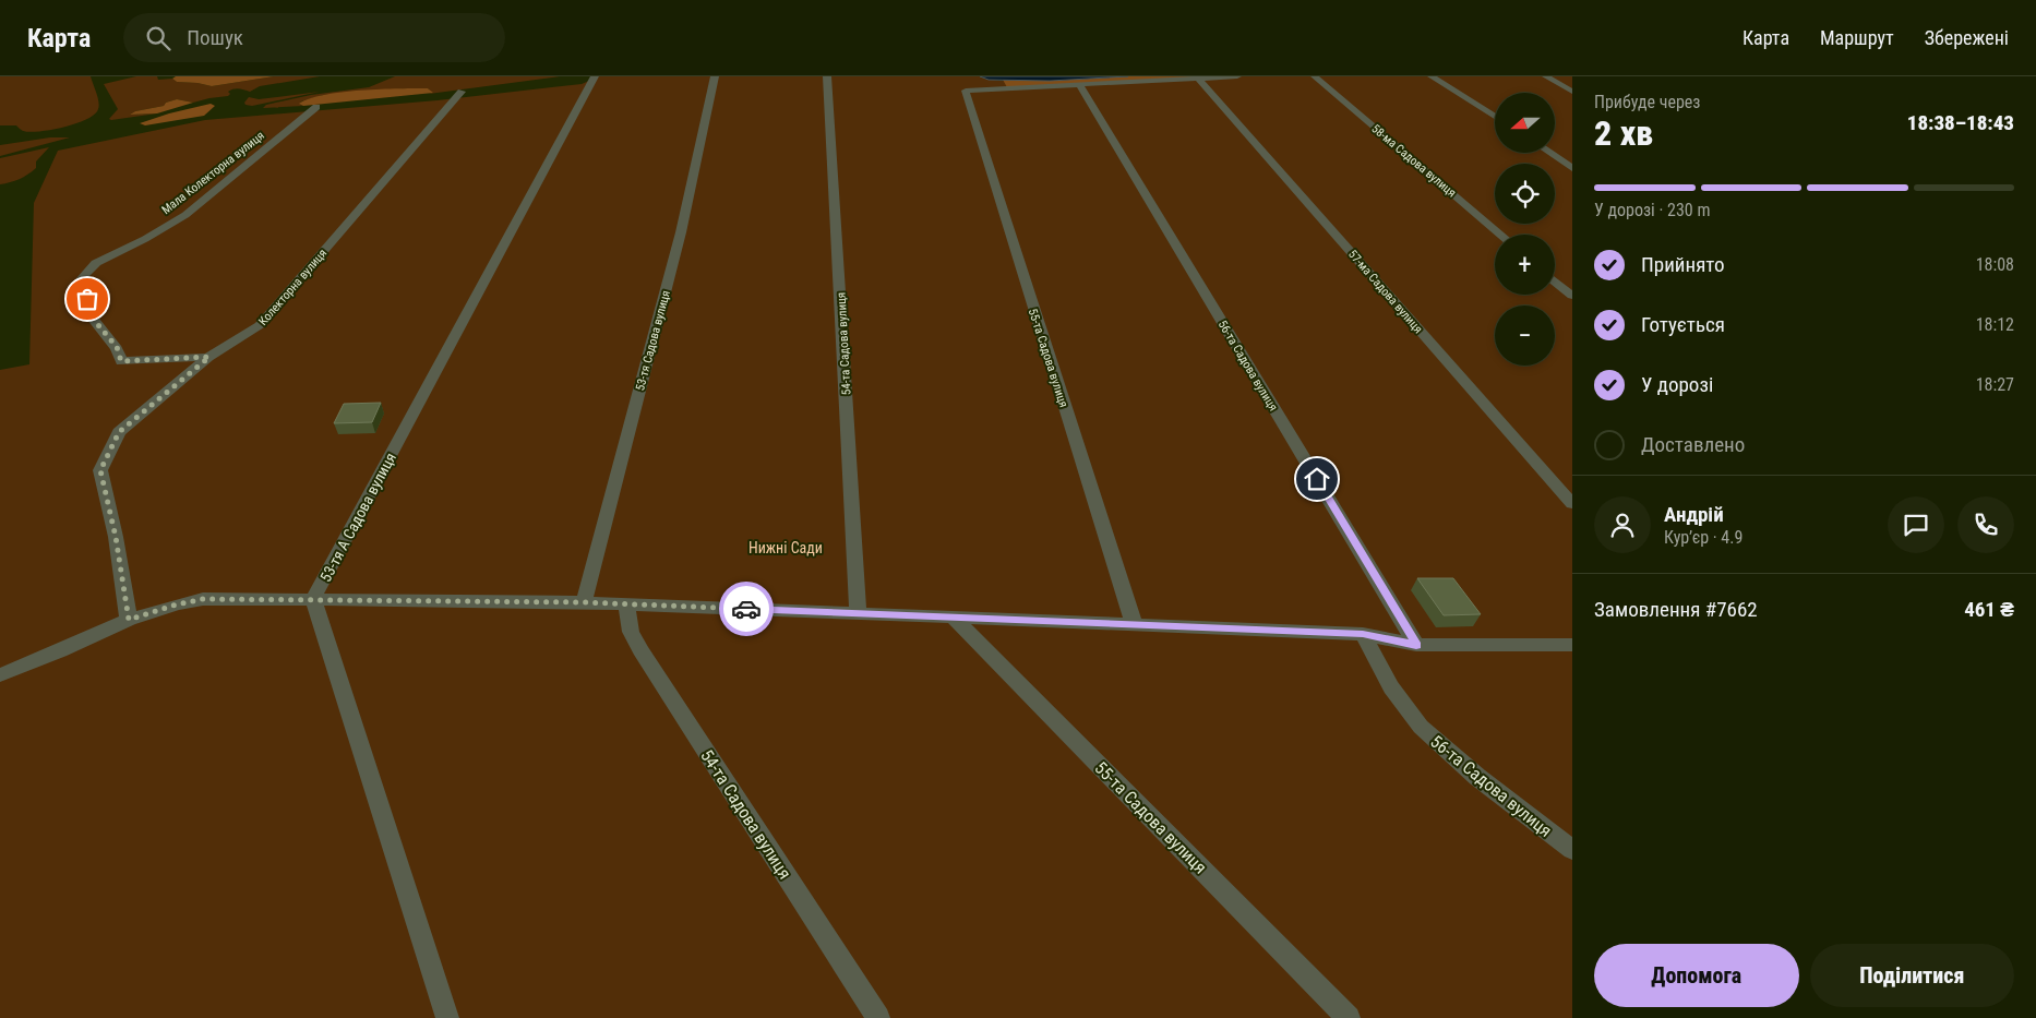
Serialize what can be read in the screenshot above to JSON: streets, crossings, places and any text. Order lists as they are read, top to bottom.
{
  "streets": {
    "street": [
      "58-ма Садова вулиця",
      "Мала Колекторна вулиця",
      "Колекторна вулиця",
      "57-ма Садова вулиця",
      "53-тя Садова вулиця",
      "54-та Садова вулиця",
      "55-та Садова вулиця",
      "56-та Садова вулиця",
      "53-тя А Садова вулиця"
    ]
  },
  "crossings": [
    ["Мала Колекторна вулиця", "Колекторна вулиця"],
    ["55-та Садова вулиця", "56-та Садова вулиця"]
  ],
  "parks": ["Нижні Сади"],
  "north": "left",
  "page": {
    "header": "Карта",
    "search": "Пошук",
    "nav": ["Карта", "Маршрут", "Збережені"],
    "heading": ["2 хв", "Прибуде через", "18:38–18:43"],
    "panel": [
      "Андрій",
      "Кур’єр · 4.9",
      "Замовлення #7662",
      "461 ₴"
    ],
    "map_buttons": ["+", "−"],
    "bar": "У дорозі · 230 m",
    "list": [
      ["Прийнято", "18:08"],
      ["Готується", "18:12"],
      ["У дорозі", "18:27"],
      "Доставлено"
    ],
    "buttons": ["Допомога", "Поділитися"]
  }
}
